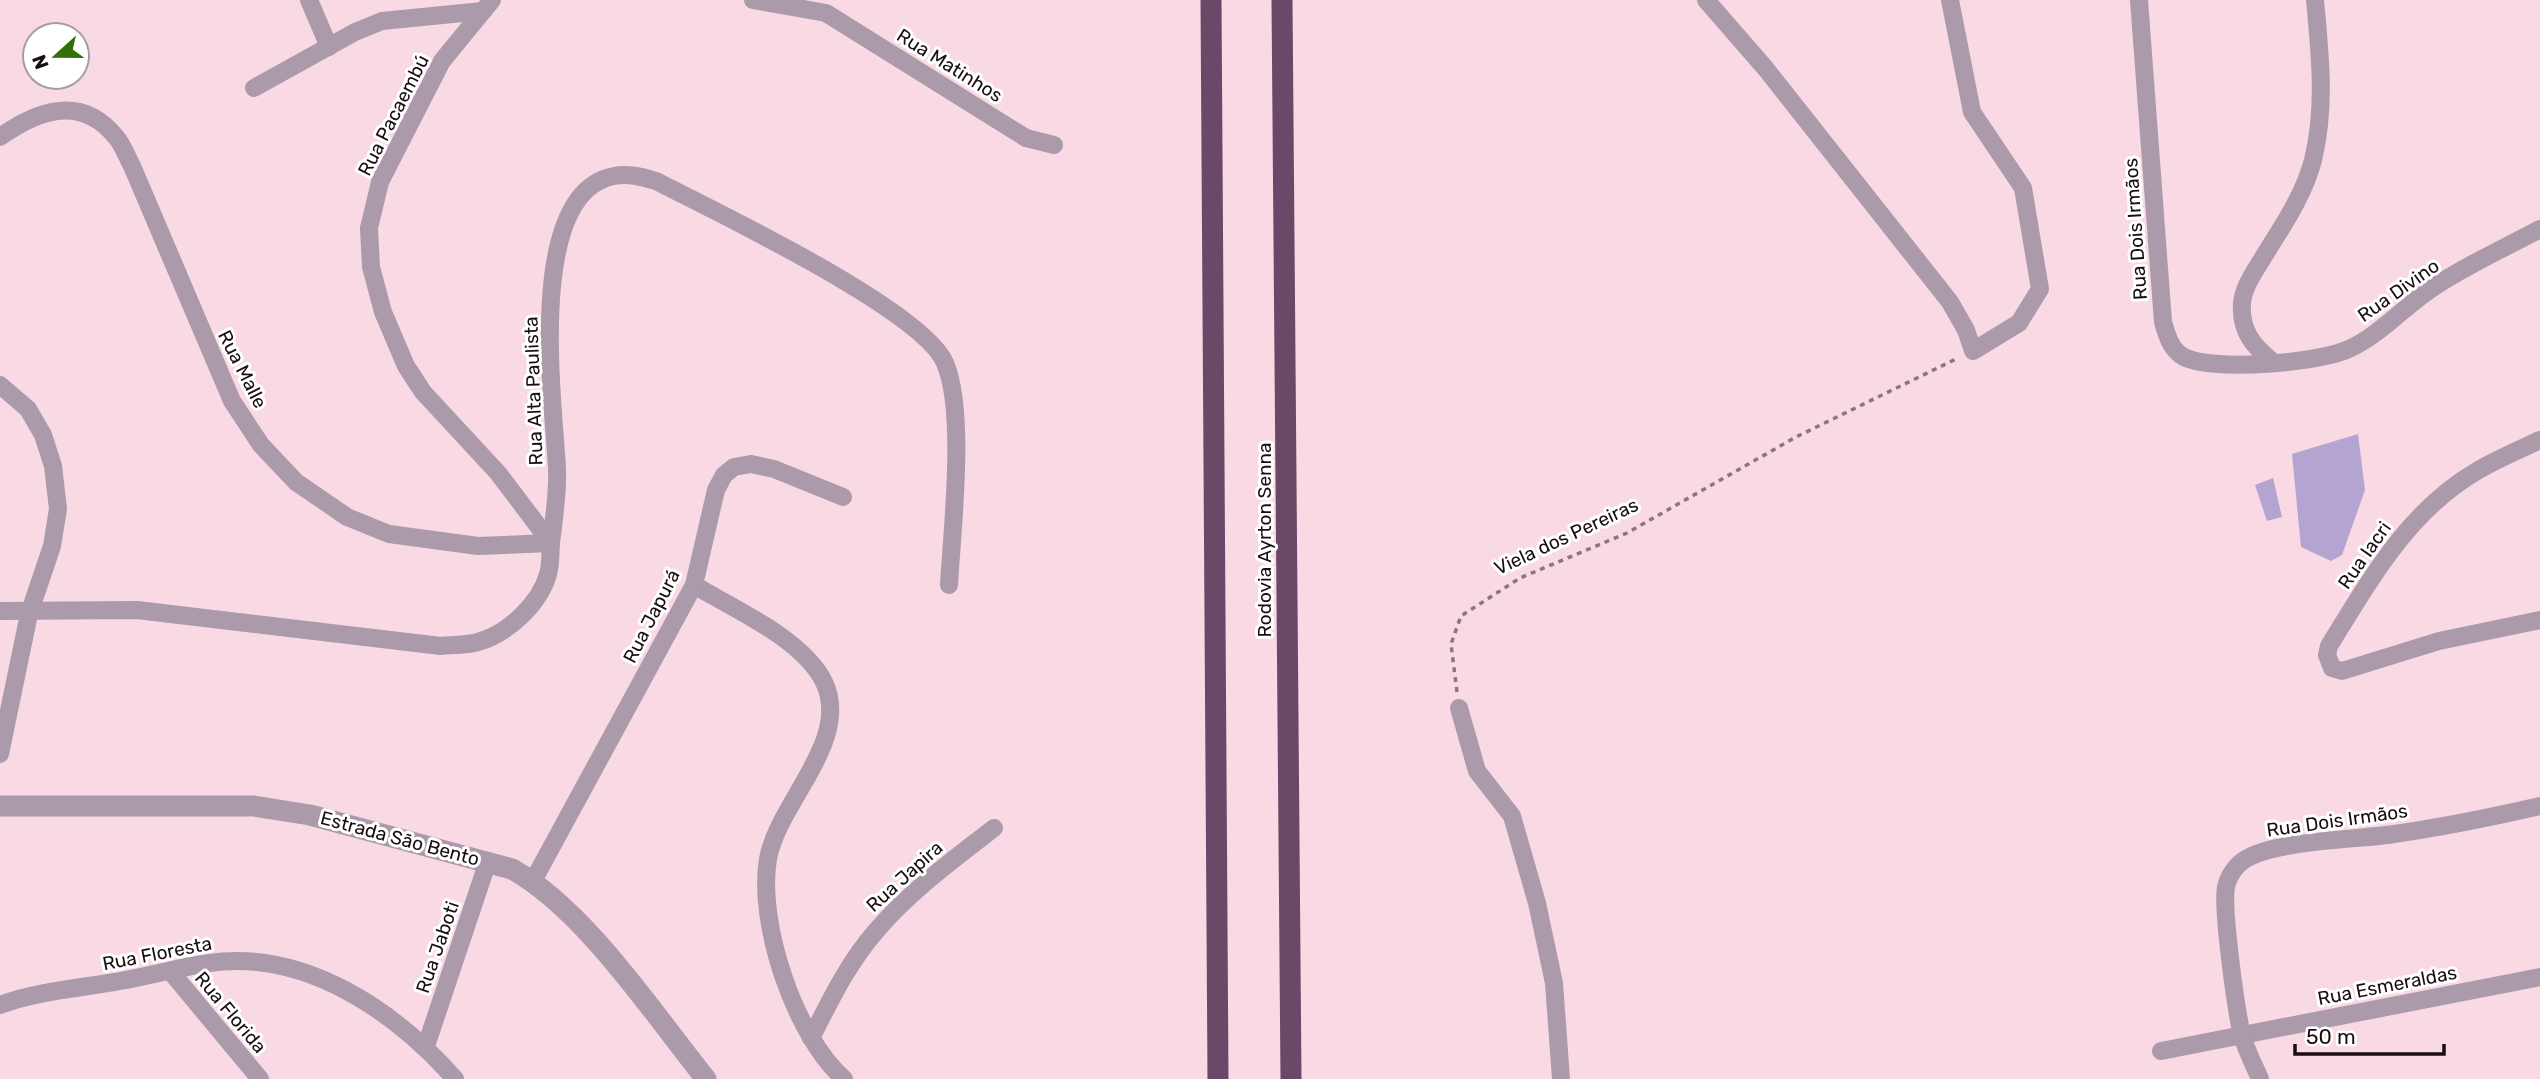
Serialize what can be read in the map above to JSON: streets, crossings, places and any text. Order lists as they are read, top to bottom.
{
  "streets": {
    "highway": ["Rodovia Ayrton Senna"],
    "street": [
      "Rua Matinhos",
      "Rua Pacaembú",
      "Rua Dois Irmãos",
      "Rua Divino",
      "Rua Malle",
      "Rua Alta Paulista",
      "Rua Iacri",
      "Rua Japurá",
      "Estrada São Bento",
      "Rua Japira",
      "Rua Jaboti",
      "Rua Floresta",
      "Rua Esmeraldas",
      "Rua Florida"
    ],
    "path": ["Viela dos Pereiras"]
  },
  "crossings": [
    ["Rua Pacaembú", "Rua Malle"],
    ["Rua Pacaembú", "Rua Alta Paulista"],
    ["Rua Dois Irmãos", "Rua Divino"],
    ["Rua Dois Irmãos", "Rua Esmeraldas"],
    ["Rua Malle", "Rua Alta Paulista"],
    ["Rua Japurá", "Estrada São Bento"],
    ["Estrada São Bento", "Rua Jaboti"],
    ["Rua Jaboti", "Rua Floresta"],
    ["Rua Floresta", "Rua Florida"]
  ],
  "scale_bar": "50 m",
  "north": "left"
}
